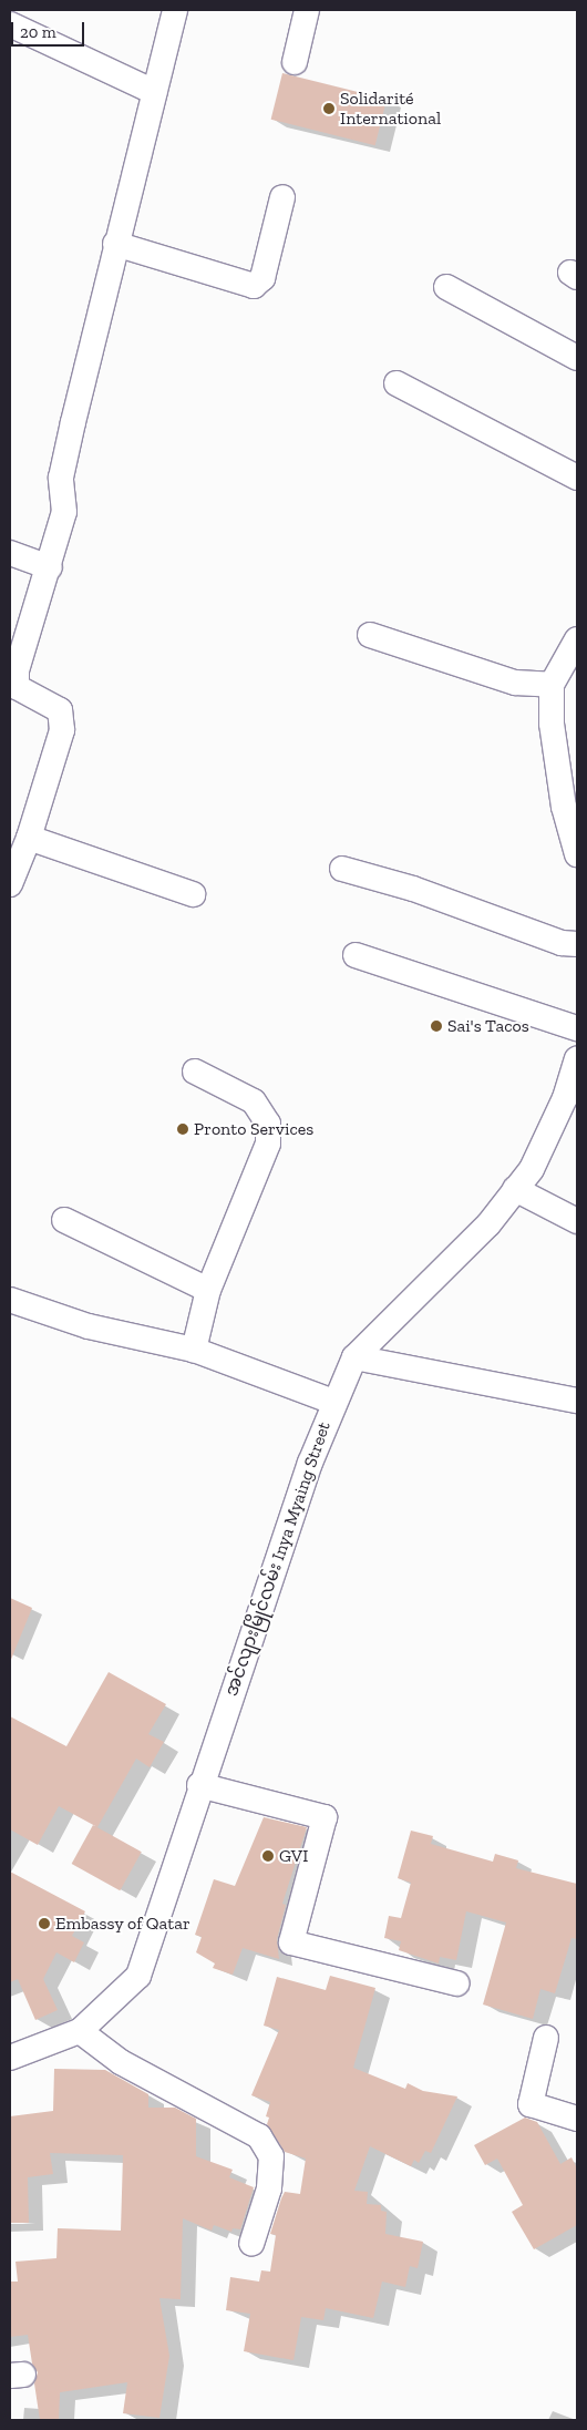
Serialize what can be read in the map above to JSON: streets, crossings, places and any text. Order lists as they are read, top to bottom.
{
  "streets": {
    "street": ["အင်လျားမြိုင်လမ်း Inya Myaing Street"]
  },
  "places": [
    "Solidarité International",
    "Sai's Tacos",
    "Pronto Services",
    "GVI",
    "Embassy of Qatar"
  ],
  "scale_bar": "20 m"
}
